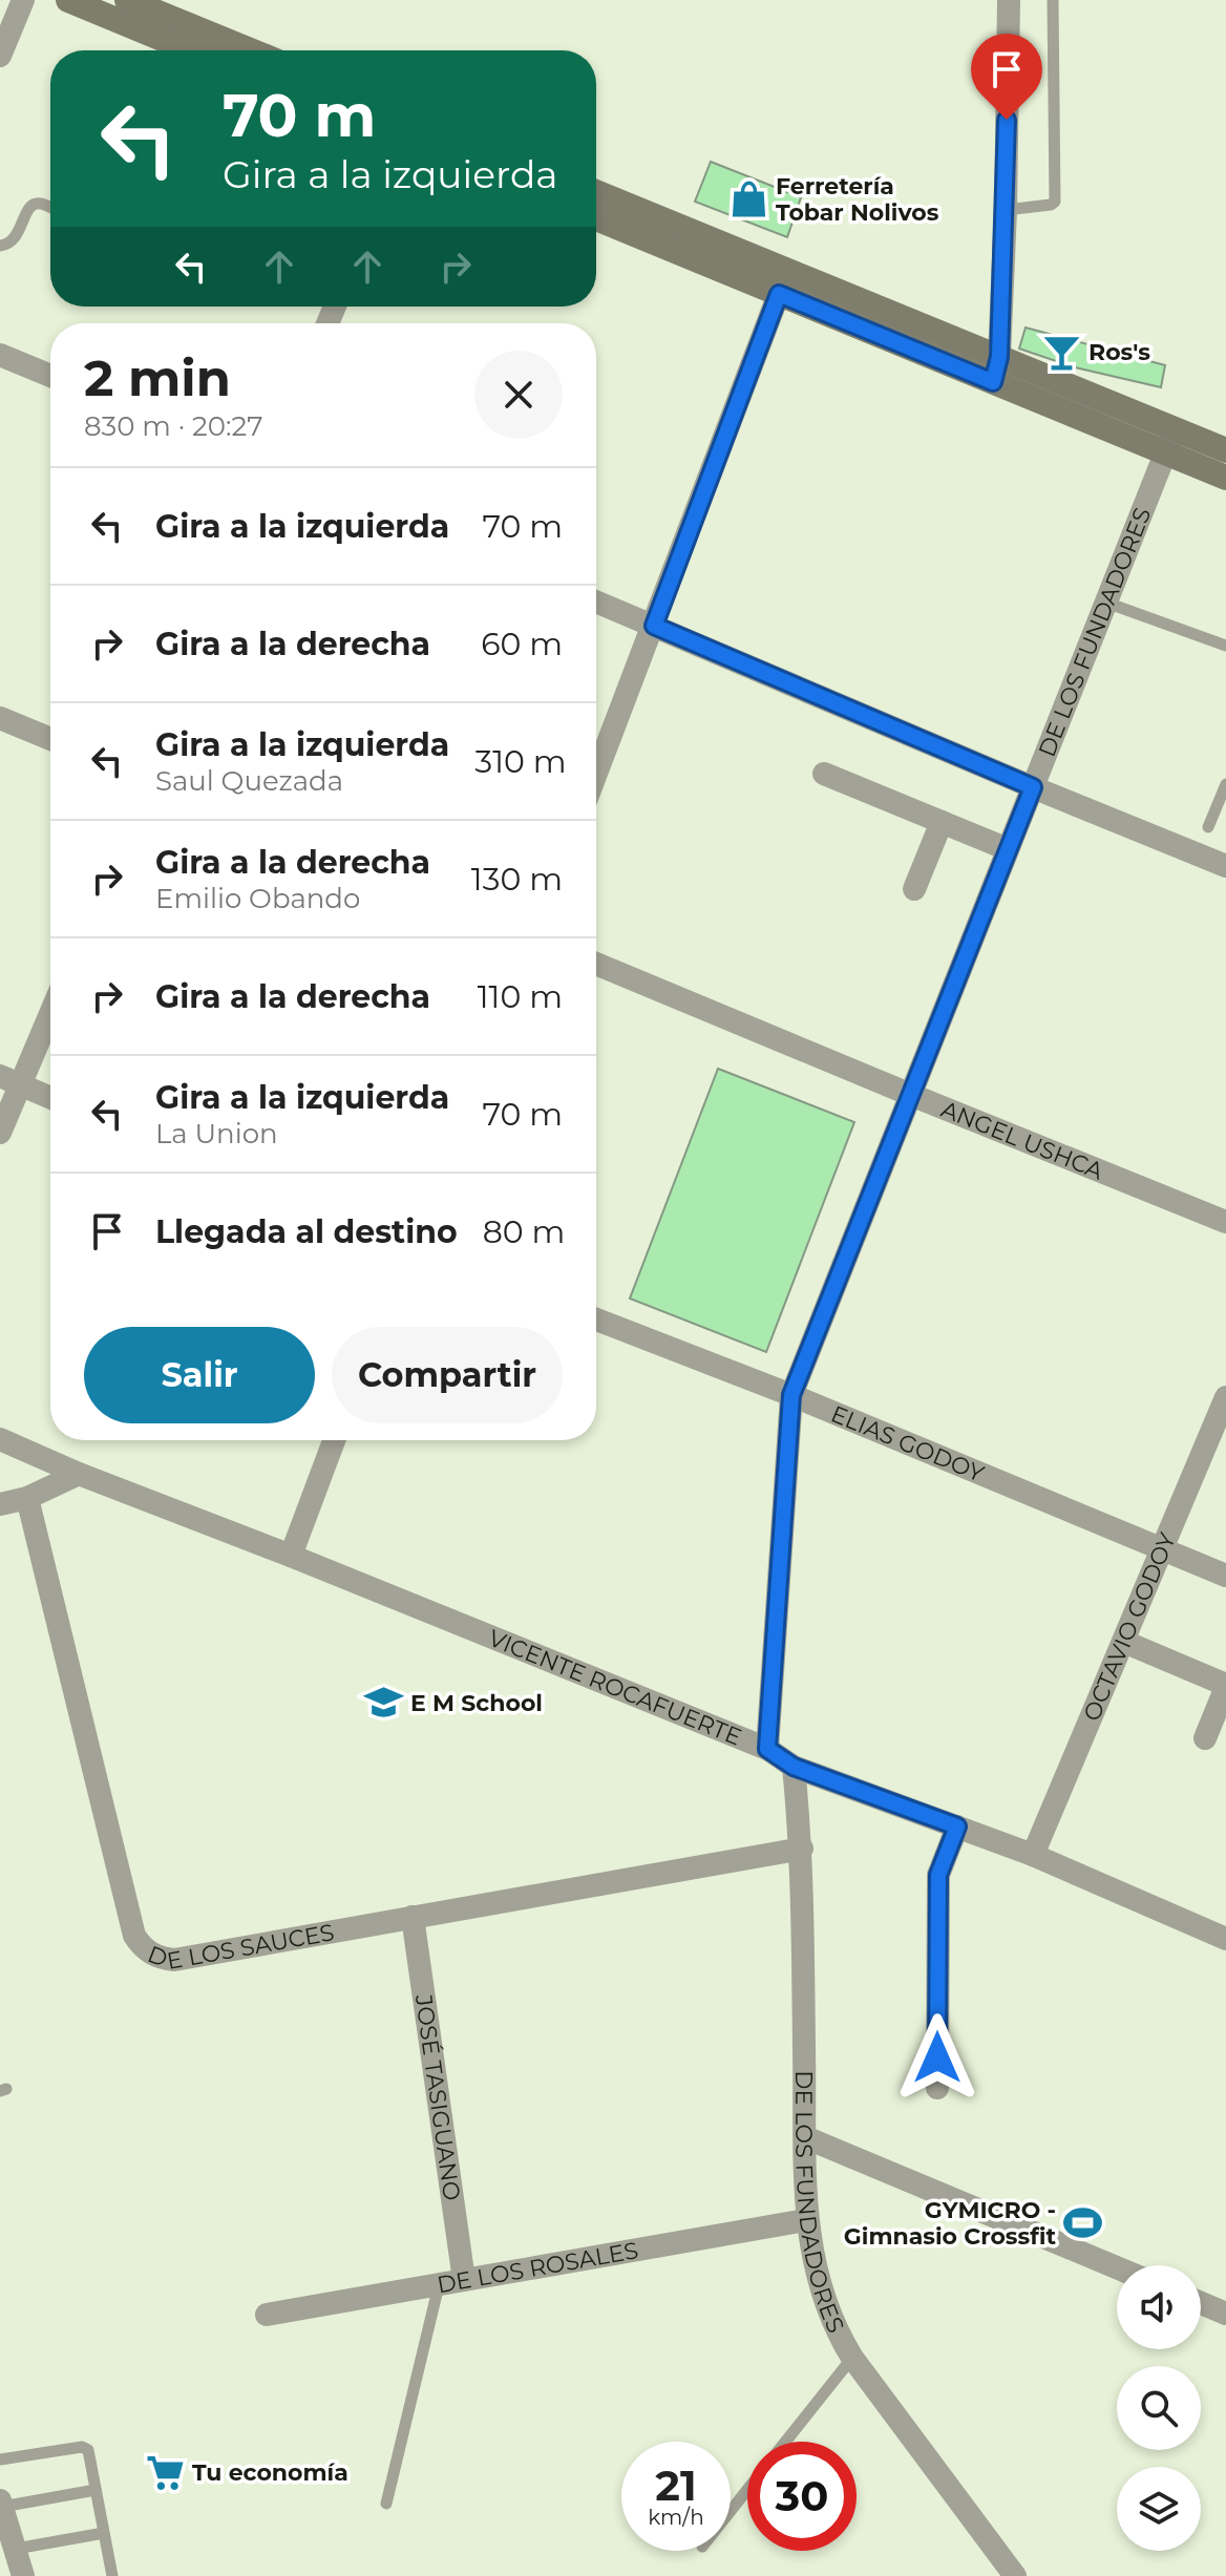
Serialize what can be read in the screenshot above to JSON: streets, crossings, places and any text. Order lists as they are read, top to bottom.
{
  "streets": {
    "street": [
      "DE LOS FUNDADORES",
      "ANGEL USHCA",
      "ELIAS GODOY",
      "OCTAVIO GODOY",
      "VICENTE ROCAFUERTE",
      "DE LOS SAUCES",
      "JOSÉ TASIGUANO",
      "DE LOS ROSALES"
    ]
  },
  "crossings": [
    ["DE LOS FUNDADORES", "ANGEL USHCA"],
    ["DE LOS FUNDADORES", "ELIAS GODOY"],
    ["DE LOS FUNDADORES", "VICENTE ROCAFUERTE"],
    ["DE LOS FUNDADORES", "DE LOS SAUCES"],
    ["DE LOS FUNDADORES", "DE LOS ROSALES"],
    ["ELIAS GODOY", "OCTAVIO GODOY"],
    ["OCTAVIO GODOY", "VICENTE ROCAFUERTE"],
    ["DE LOS SAUCES", "JOSÉ TASIGUANO"],
    ["JOSÉ TASIGUANO", "DE LOS ROSALES"]
  ],
  "places": {
    "shop": ["Ferretería Tobar Nolivos"],
    "bar": ["Ros's"],
    "school or university": ["E M School"],
    "sports": ["GYMICRO - Gimnasio Crossfit"],
    "supermarket": ["Tu economía"]
  },
  "page": {
    "turn": ["70 m", "Gira a la izquierda"],
    "heading": ["2 min", "830 m · 20:27"],
    "list": [
      {
        "name": "Gira a la izquierda",
        "value": "70 m"
      },
      {
        "name": "Gira a la derecha",
        "value": "60 m"
      },
      {
        "name": "Gira a la izquierda",
        "note": "Saul Quezada",
        "value": "310 m"
      },
      {
        "name": "Gira a la derecha",
        "note": "Emilio Obando",
        "value": "130 m"
      },
      {
        "name": "Gira a la derecha",
        "value": "110 m"
      },
      {
        "name": "Gira a la izquierda",
        "note": "La Union",
        "value": "70 m"
      },
      {
        "name": "Llegada al destino",
        "value": "80 m"
      }
    ],
    "buttons": ["Salir", "Compartir"],
    "speed": "21 km/h",
    "limit": "30"
  }
}
